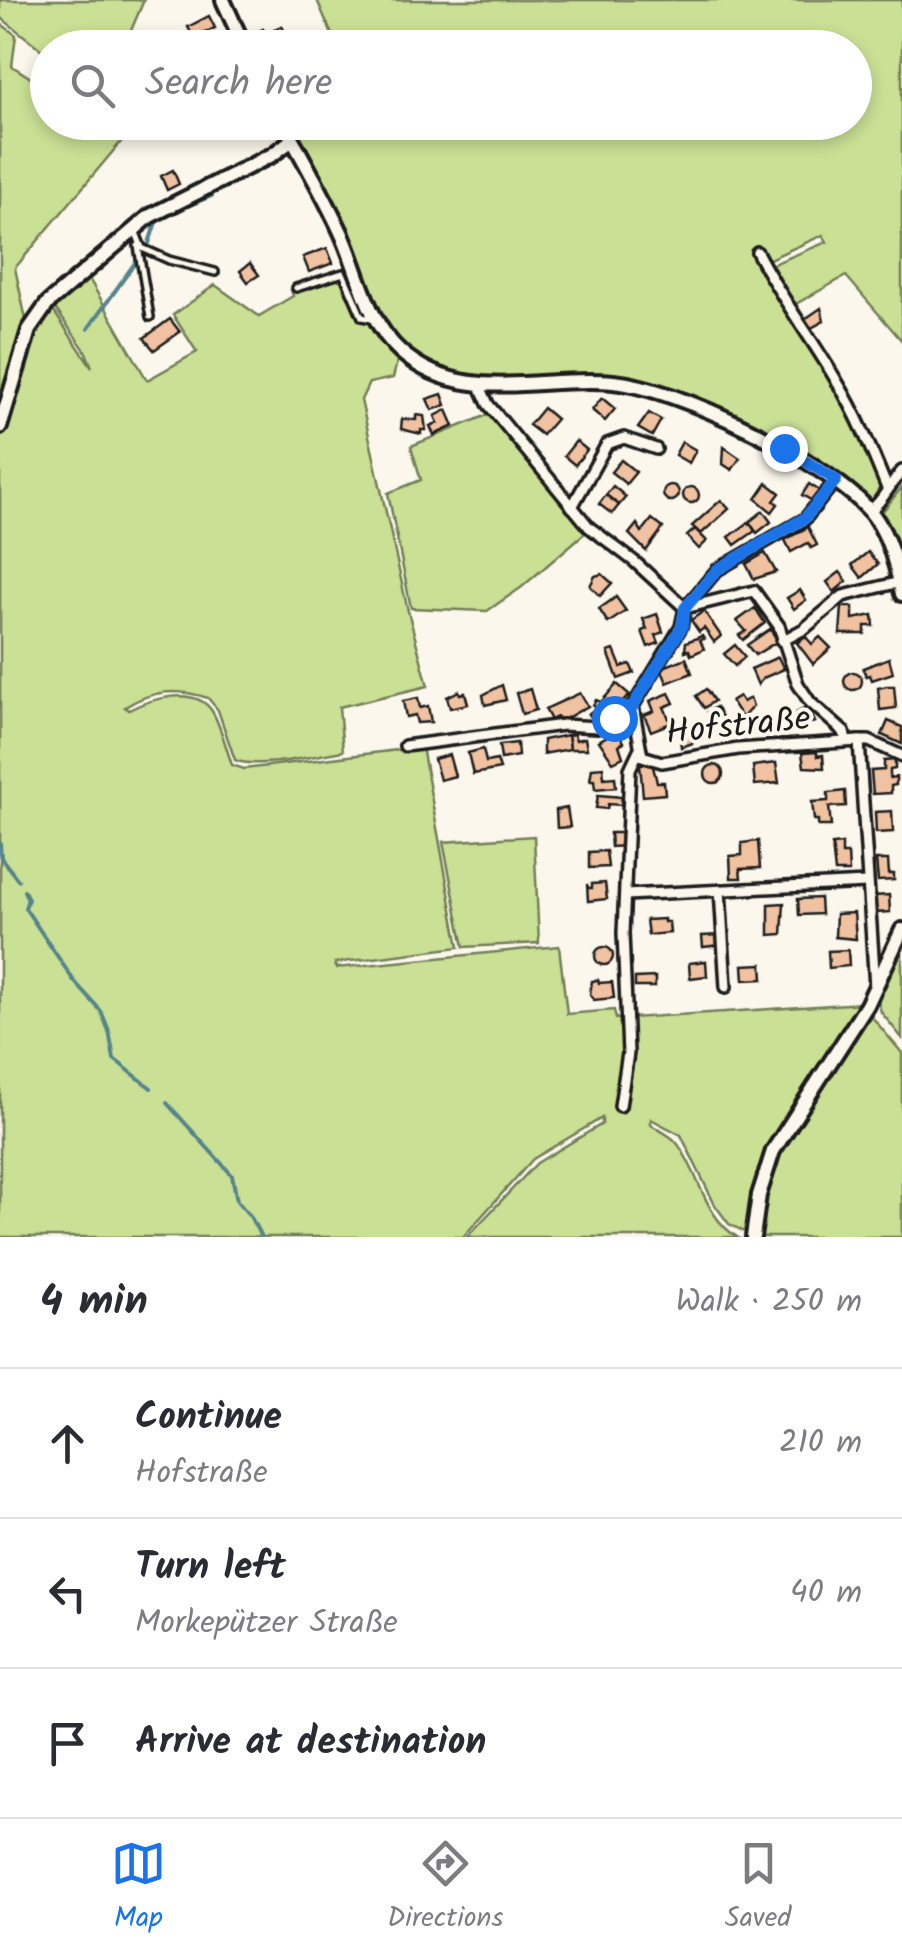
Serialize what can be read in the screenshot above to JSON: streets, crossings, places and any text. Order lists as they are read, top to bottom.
{
  "streets": {
    "street": ["Hofstraße"]
  },
  "page": {
    "search": "Search here",
    "heading": ["4 min", "Walk · 250 m"],
    "list": [
      ["Continue", "Hofstraße", "210 m"],
      ["Turn left", "Morkepützer Straße", "40 m"],
      "Arrive at destination"
    ],
    "nav": ["Map", "Directions", "Saved"]
  }
}
